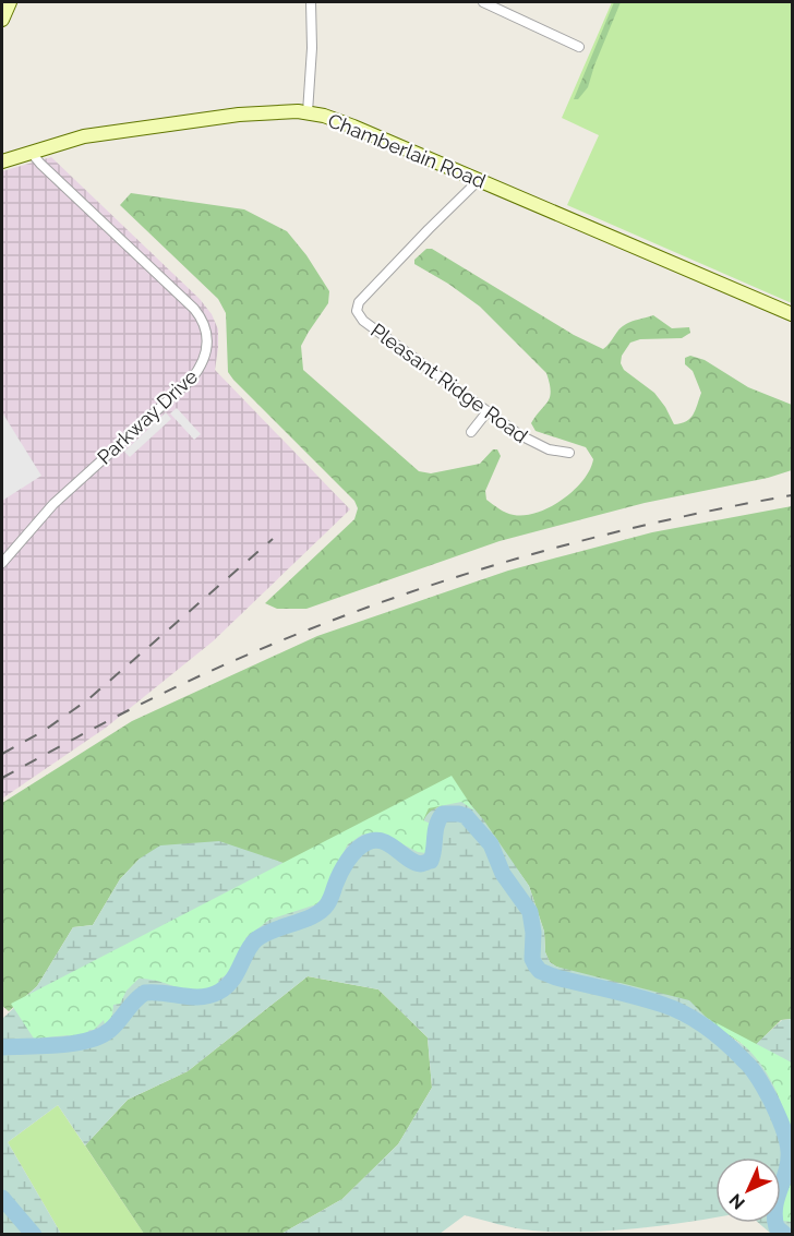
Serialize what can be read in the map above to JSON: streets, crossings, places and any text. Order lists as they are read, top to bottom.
{
  "streets": {
    "street": ["Chamberlain Road", "Pleasant Ridge Road", "Parkway Drive"]
  },
  "crossings": [
    ["Chamberlain Road", "Pleasant Ridge Road"],
    ["Chamberlain Road", "Parkway Drive"]
  ],
  "north": "bottom left"
}
